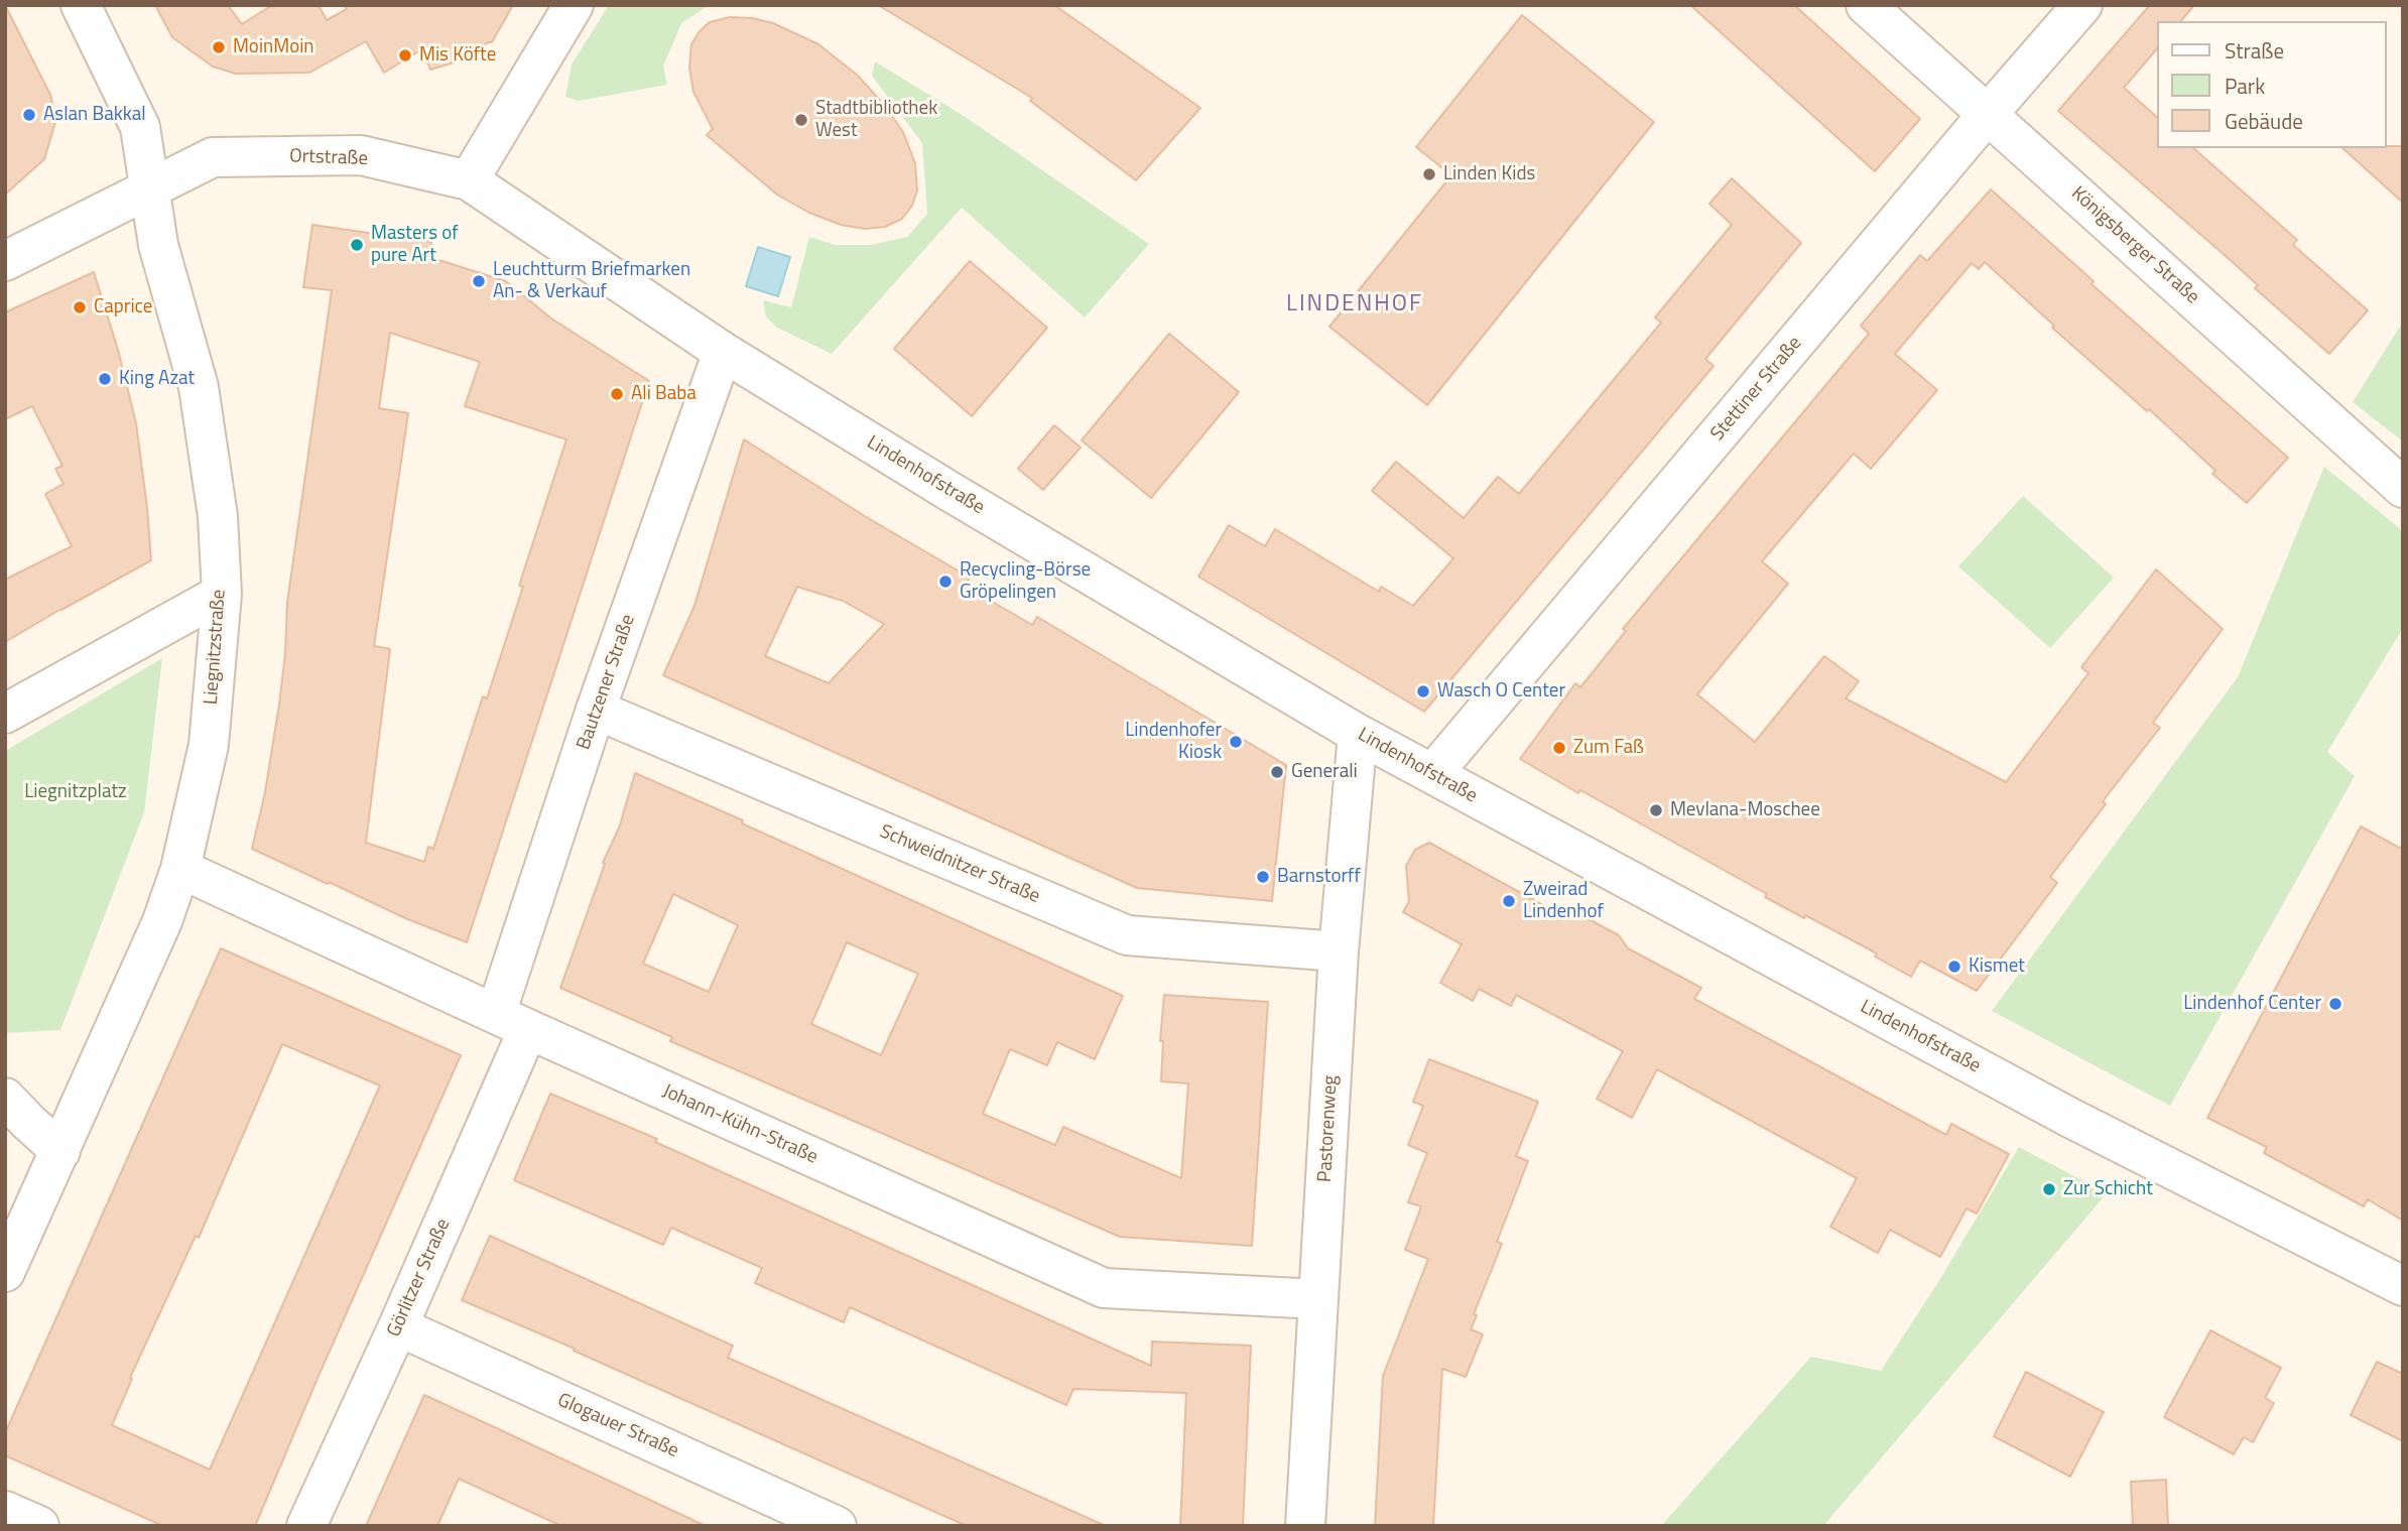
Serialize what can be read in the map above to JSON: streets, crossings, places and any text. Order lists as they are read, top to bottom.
{
  "streets": {
    "street": [
      "Ortstraße",
      "Königsberger Straße",
      "Stettiner Straße",
      "Lindenhofstraße",
      "Liegnitzstraße",
      "Bautzener Straße",
      "Schweidnitzer Straße",
      "Johann-Kühn-Straße",
      "Pastorenweg",
      "Görlitzer Straße",
      "Glogauer Straße"
    ]
  },
  "crossings": [
    ["Ortstraße", "Lindenhofstraße"],
    ["Ortstraße", "Liegnitzstraße"],
    ["Königsberger Straße", "Stettiner Straße"],
    ["Stettiner Straße", "Lindenhofstraße"],
    ["Lindenhofstraße", "Bautzener Straße"],
    ["Lindenhofstraße", "Pastorenweg"],
    ["Liegnitzstraße", "Johann-Kühn-Straße"],
    ["Bautzener Straße", "Schweidnitzer Straße"],
    ["Bautzener Straße", "Johann-Kühn-Straße"],
    ["Bautzener Straße", "Görlitzer Straße"],
    ["Schweidnitzer Straße", "Pastorenweg"],
    ["Johann-Kühn-Straße", "Pastorenweg"],
    ["Johann-Kühn-Straße", "Görlitzer Straße"],
    ["Görlitzer Straße", "Glogauer Straße"]
  ],
  "districts": ["LINDENHOF"],
  "parks": ["Liegnitzplatz"],
  "places": [
    "MoinMoin",
    "Mis Köfte",
    "Aslan Bakkal",
    "Stadtbibliothek West",
    "Linden Kids",
    "Masters of pure Art",
    "Leuchtturm Briefmarken An- & Verkauf",
    "Caprice",
    "King Azat",
    "Ali Baba",
    "Recycling-Börse Gröpelingen",
    "Wasch O Center",
    "Lindenhofer Kiosk",
    "Zum Faß",
    "Generali",
    "Mevlana-Moschee",
    "Barnstorff",
    "Zweirad Lindenhof",
    "Kismet",
    "Lindenhof Center",
    "Zur Schicht"
  ],
  "legend": ["Straße", "Park", "Gebäude"]
}
